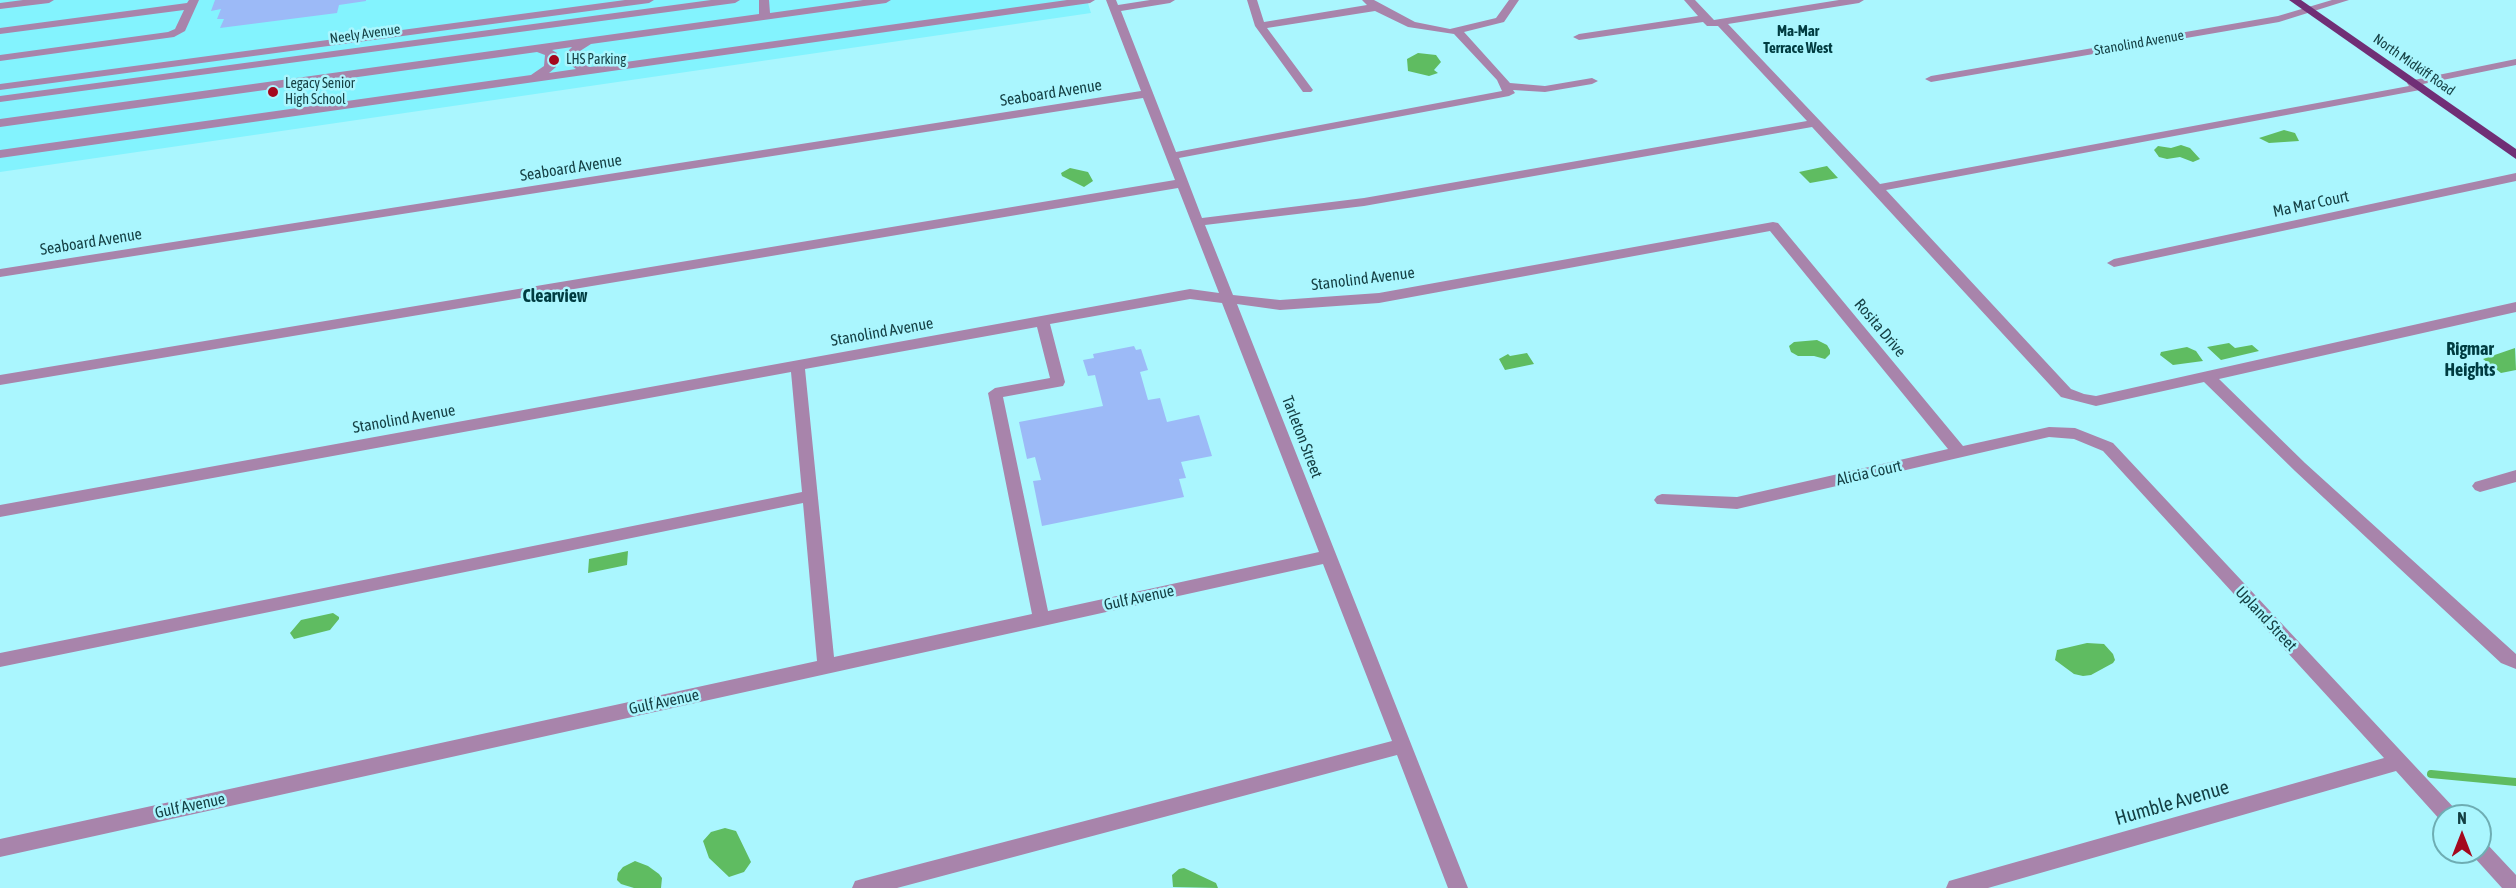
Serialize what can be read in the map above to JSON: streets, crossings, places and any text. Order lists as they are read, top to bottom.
{
  "streets": {
    "main road": ["North Midkiff Road"],
    "street": [
      "Neely Avenue",
      "Stanolind Avenue",
      "Seaboard Avenue",
      "Ma Mar Court",
      "Rosita Drive",
      "Tarleton Street",
      "Alicia Court",
      "Gulf Avenue",
      "Upland Street",
      "Humble Avenue"
    ]
  },
  "crossings": [
    ["Stanolind Avenue", "North Midkiff Road"],
    ["Stanolind Avenue", "Rosita Drive"],
    ["Stanolind Avenue", "Tarleton Street"],
    ["Seaboard Avenue", "Tarleton Street"],
    ["Rosita Drive", "Alicia Court"],
    ["Tarleton Street", "Gulf Avenue"],
    ["Alicia Court", "Upland Street"],
    ["Upland Street", "Humble Avenue"]
  ],
  "districts": ["Ma-Mar Terrace West", "Clearview", "Rigmar Heights"],
  "places": ["LHS Parking", "Legacy Senior High School"],
  "north": "top"
}
